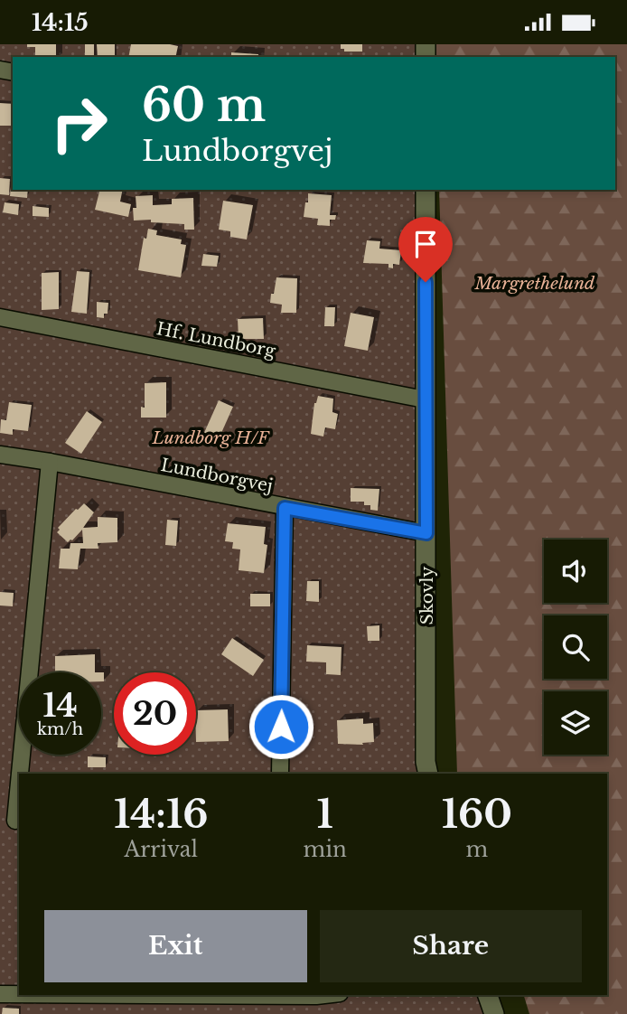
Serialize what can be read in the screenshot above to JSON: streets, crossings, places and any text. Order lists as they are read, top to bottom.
{
  "streets": {
    "street": ["Skovly"],
    "lane": ["Hf. Lundborg", "Lundborgvej"]
  },
  "crossings": [
    ["Hf. Lundborg", "Skovly"],
    ["Lundborgvej", "Skovly"]
  ],
  "parks": ["Margrethelund", "Lundborg H/F"],
  "page": {
    "status": "14:15",
    "turn": ["60 m", "Lundborgvej"],
    "speed": "14 km/h",
    "limit": "20",
    "eta": [
      "14:16",
      "Arrival",
      "1",
      "min",
      "160",
      "m"
    ],
    "buttons": ["Exit", "Share"]
  }
}
